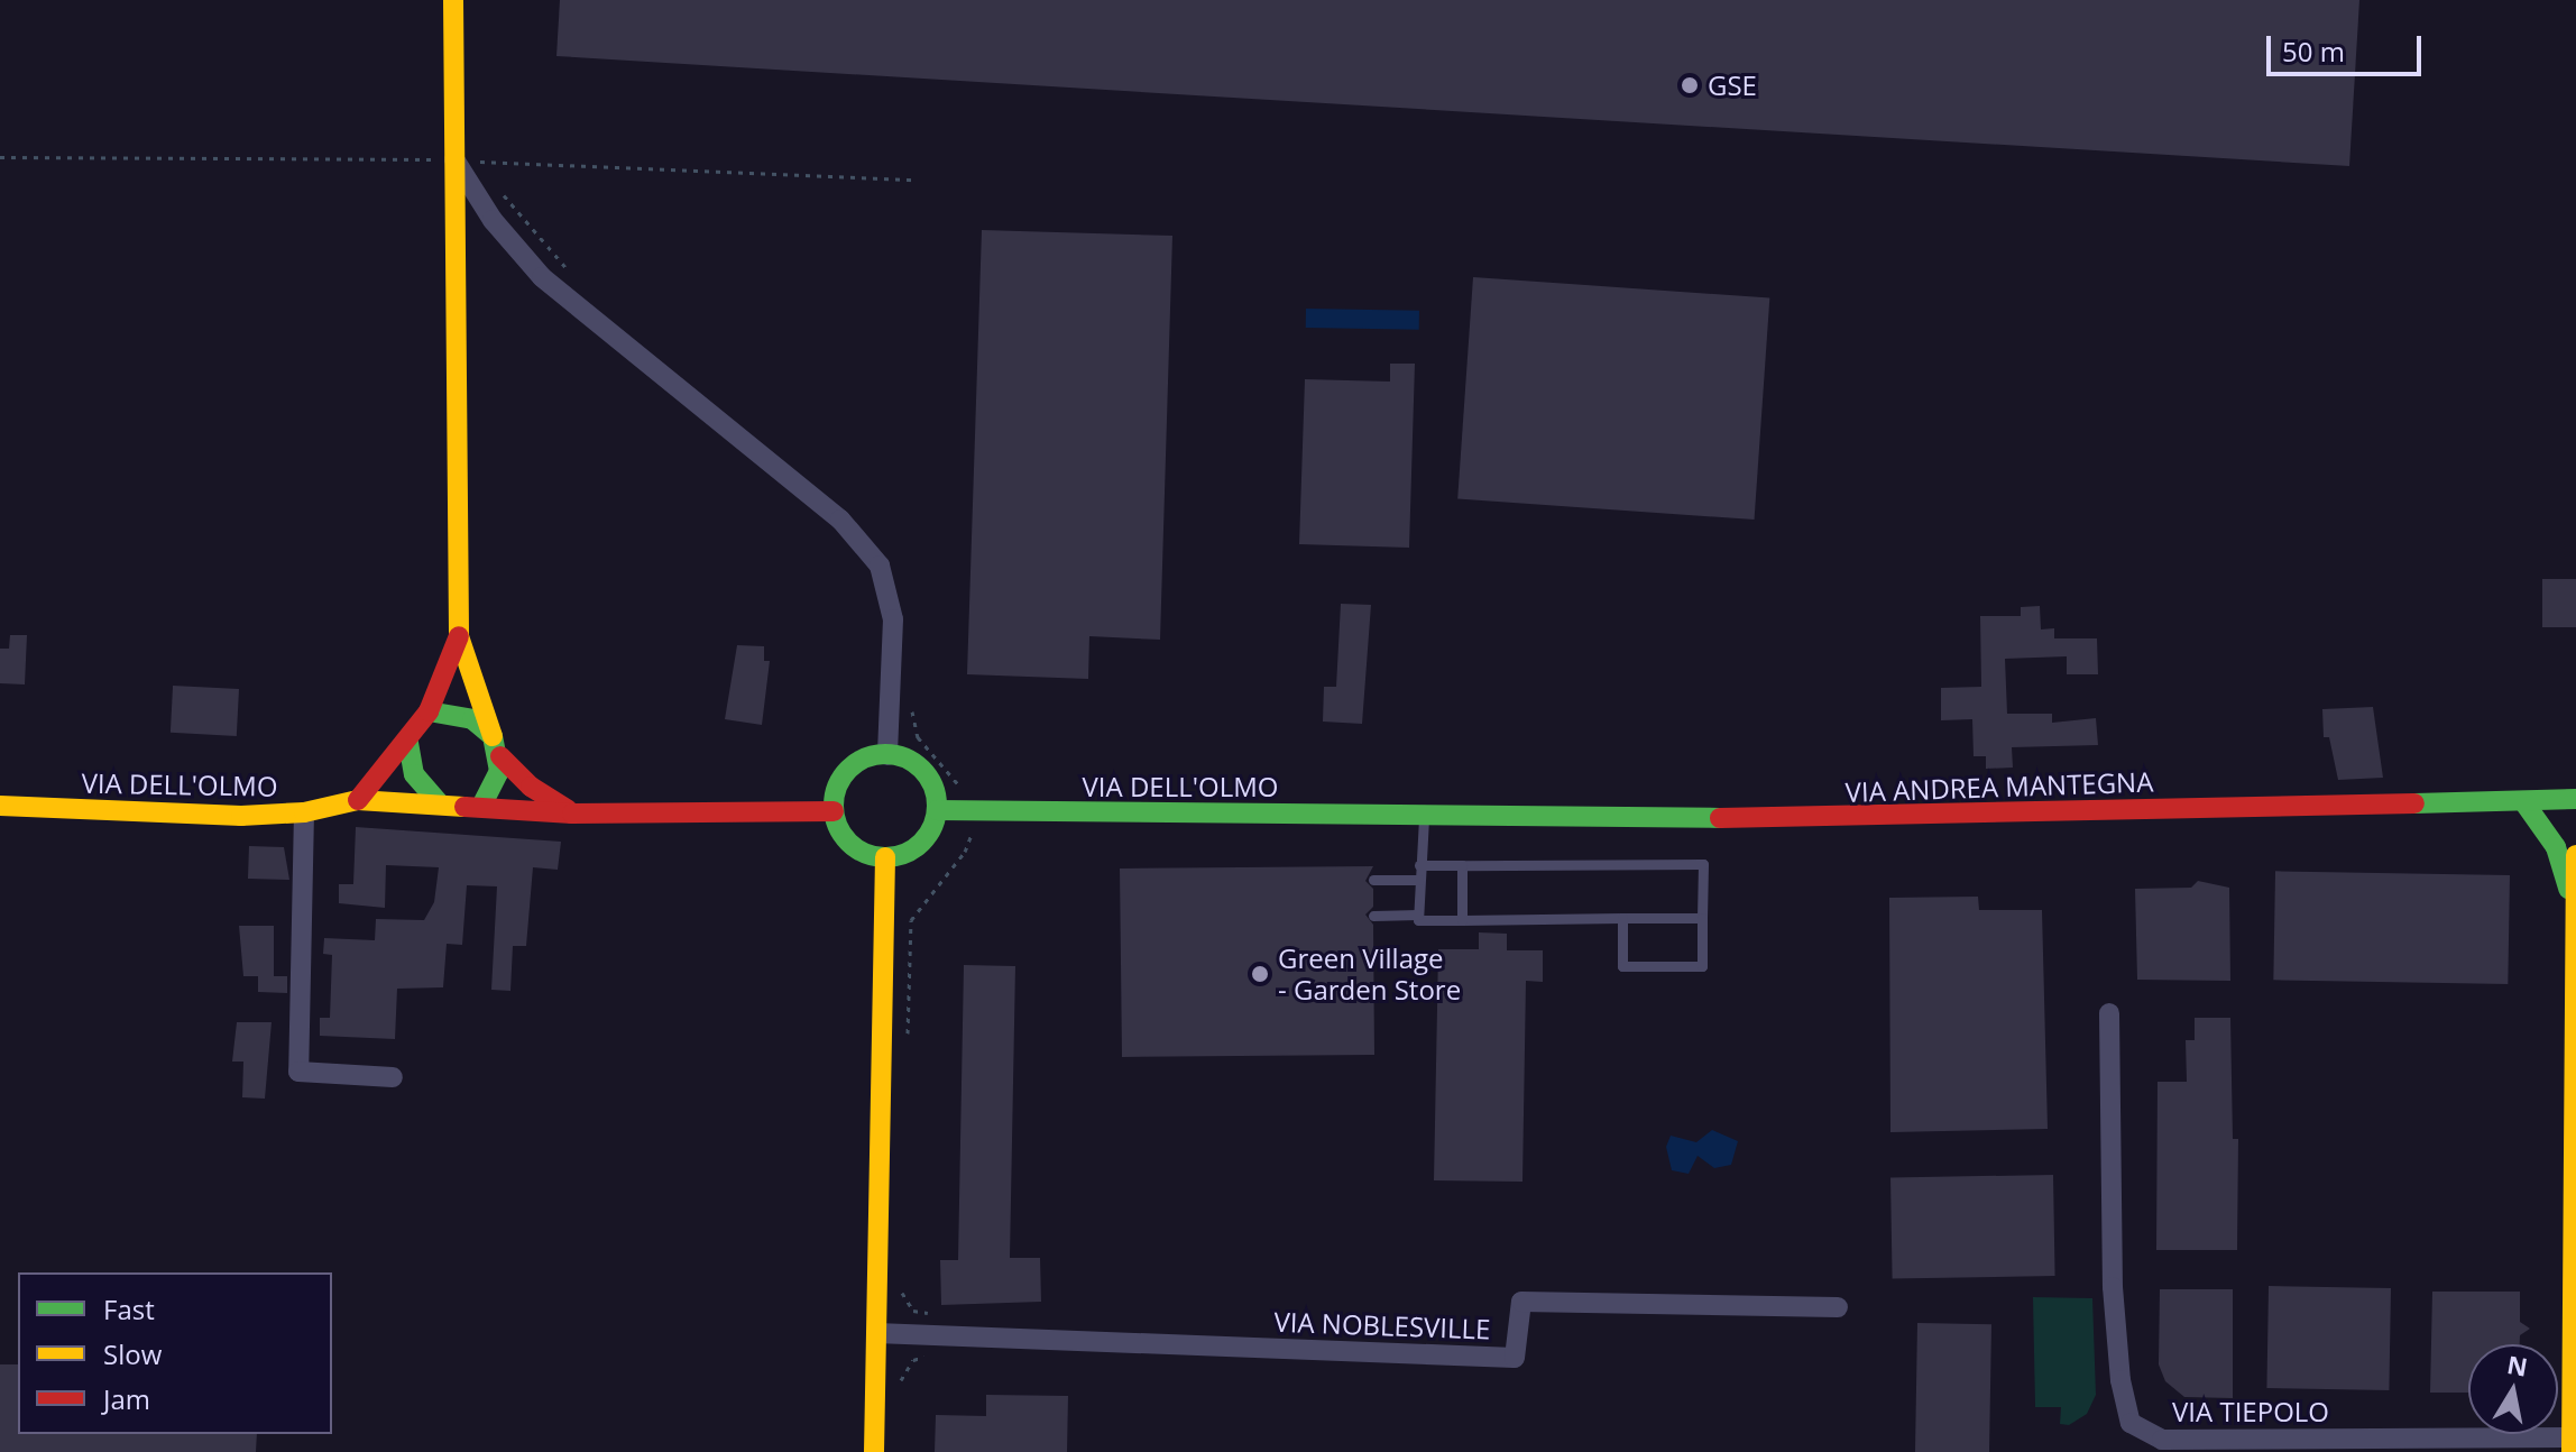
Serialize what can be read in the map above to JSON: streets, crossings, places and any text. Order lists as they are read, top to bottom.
{
  "streets": {
    "main road": ["VIA DELL'OLMO", "VIA ANDREA MANTEGNA", "VIA TIEPOLO"],
    "street": ["VIA NOBLESVILLE"]
  },
  "crossings": [
    ["VIA DELL'OLMO", "VIA ANDREA MANTEGNA"],
    ["VIA ANDREA MANTEGNA", "VIA TIEPOLO"]
  ],
  "places": ["GSE", "Green Village - Garden Store"],
  "legend": ["Fast", "Slow", "Jam"],
  "scale_bar": "50 m",
  "north": "top"
}
